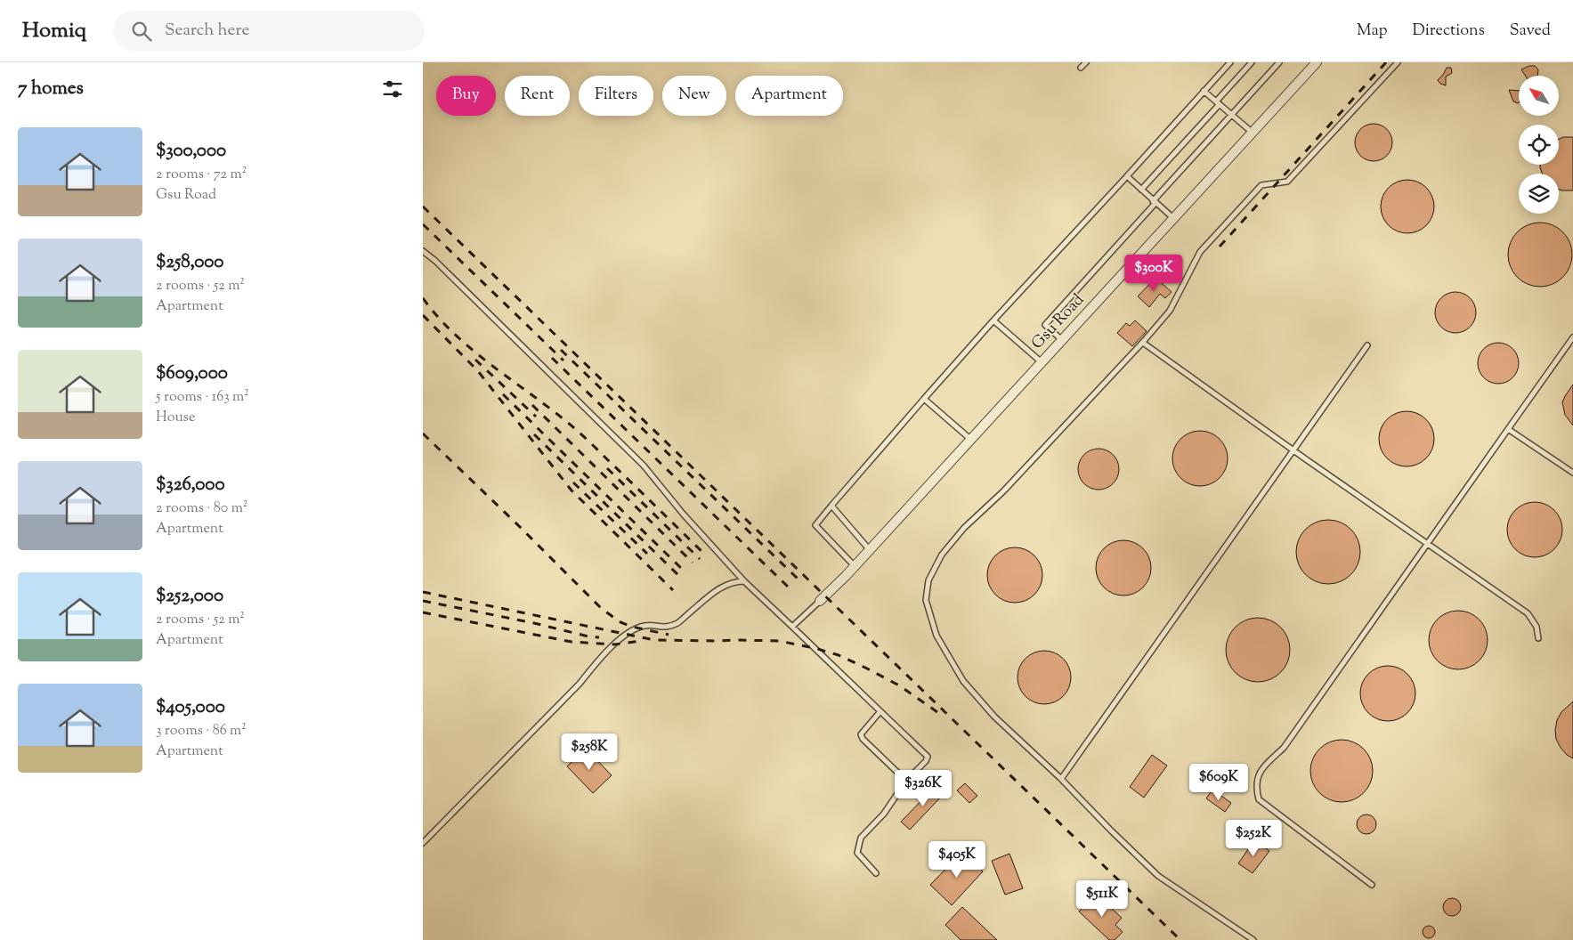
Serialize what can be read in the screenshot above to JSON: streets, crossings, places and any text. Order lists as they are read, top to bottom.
{
  "streets": {
    "street": ["Gsu Road"]
  },
  "north": "top left",
  "page": {
    "header": "Homiq",
    "search": "Search here",
    "nav": ["Map", "Directions", "Saved"],
    "heading": "7 homes",
    "chip": [
      "Buy",
      "Rent",
      "Filters",
      "New",
      "Apartment"
    ],
    "list": [
      {
        "name": "$300,000",
        "note": "2 rooms · 72 m² · Gsu Road"
      },
      {
        "name": "$258,000",
        "note": "2 rooms · 52 m² · Apartment"
      },
      {
        "name": "$609,000",
        "note": "5 rooms · 163 m² · House"
      },
      {
        "name": "$326,000",
        "note": "2 rooms · 80 m² · Apartment"
      },
      {
        "name": "$252,000",
        "note": "2 rooms · 52 m² · Apartment"
      },
      {
        "name": "$405,000",
        "note": "3 rooms · 86 m² · Apartment"
      }
    ],
    "price": [
      "$300K",
      "$258K",
      "$609K",
      "$326K",
      "$252K",
      "$405K",
      "$511K"
    ]
  }
}
